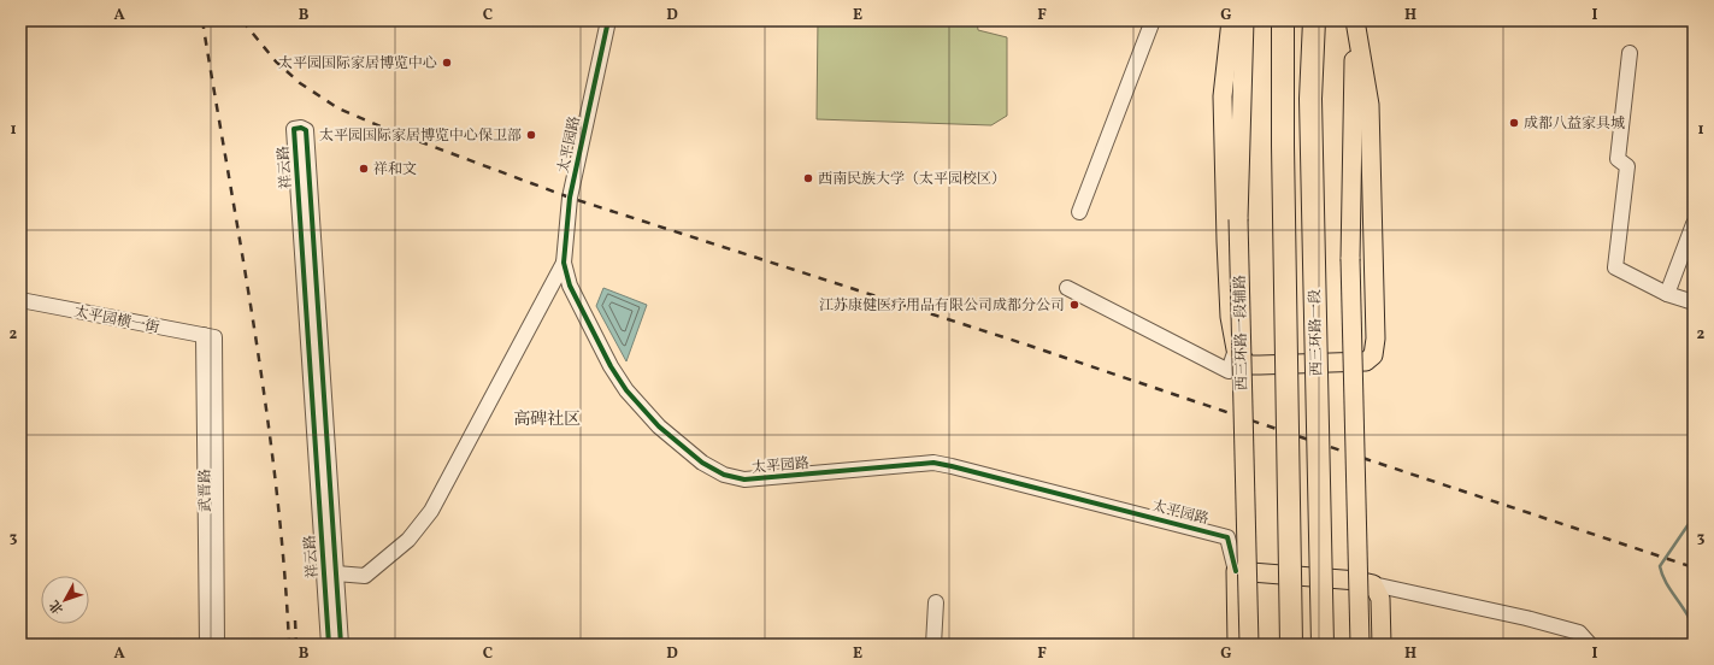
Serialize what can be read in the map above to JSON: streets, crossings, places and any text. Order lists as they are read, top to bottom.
{
  "streets": {
    "highway": ["西三环路一段"],
    "main road": ["西三环路一段辅路"],
    "street": [
      "太平园路",
      "祥云路",
      "太平园横一街",
      "武晋路"
    ]
  },
  "crossings": [
    ["太平园横一街", "武晋路"]
  ],
  "districts": ["高碑社区"],
  "places": [
    "太平园国际家居博览中心",
    "成都八益家具城",
    "太平园国际家居博览中心保卫部",
    "祥和文",
    "西南民族大学（太平园校区）",
    "江苏康健医疗用品有限公司成都分公司"
  ],
  "north": "bottom left",
  "grid": {
    "columns": [
      "A",
      "B",
      "C",
      "D",
      "E",
      "F",
      "G",
      "H",
      "I"
    ],
    "rows": ["1", "2", "3"]
  }
}
